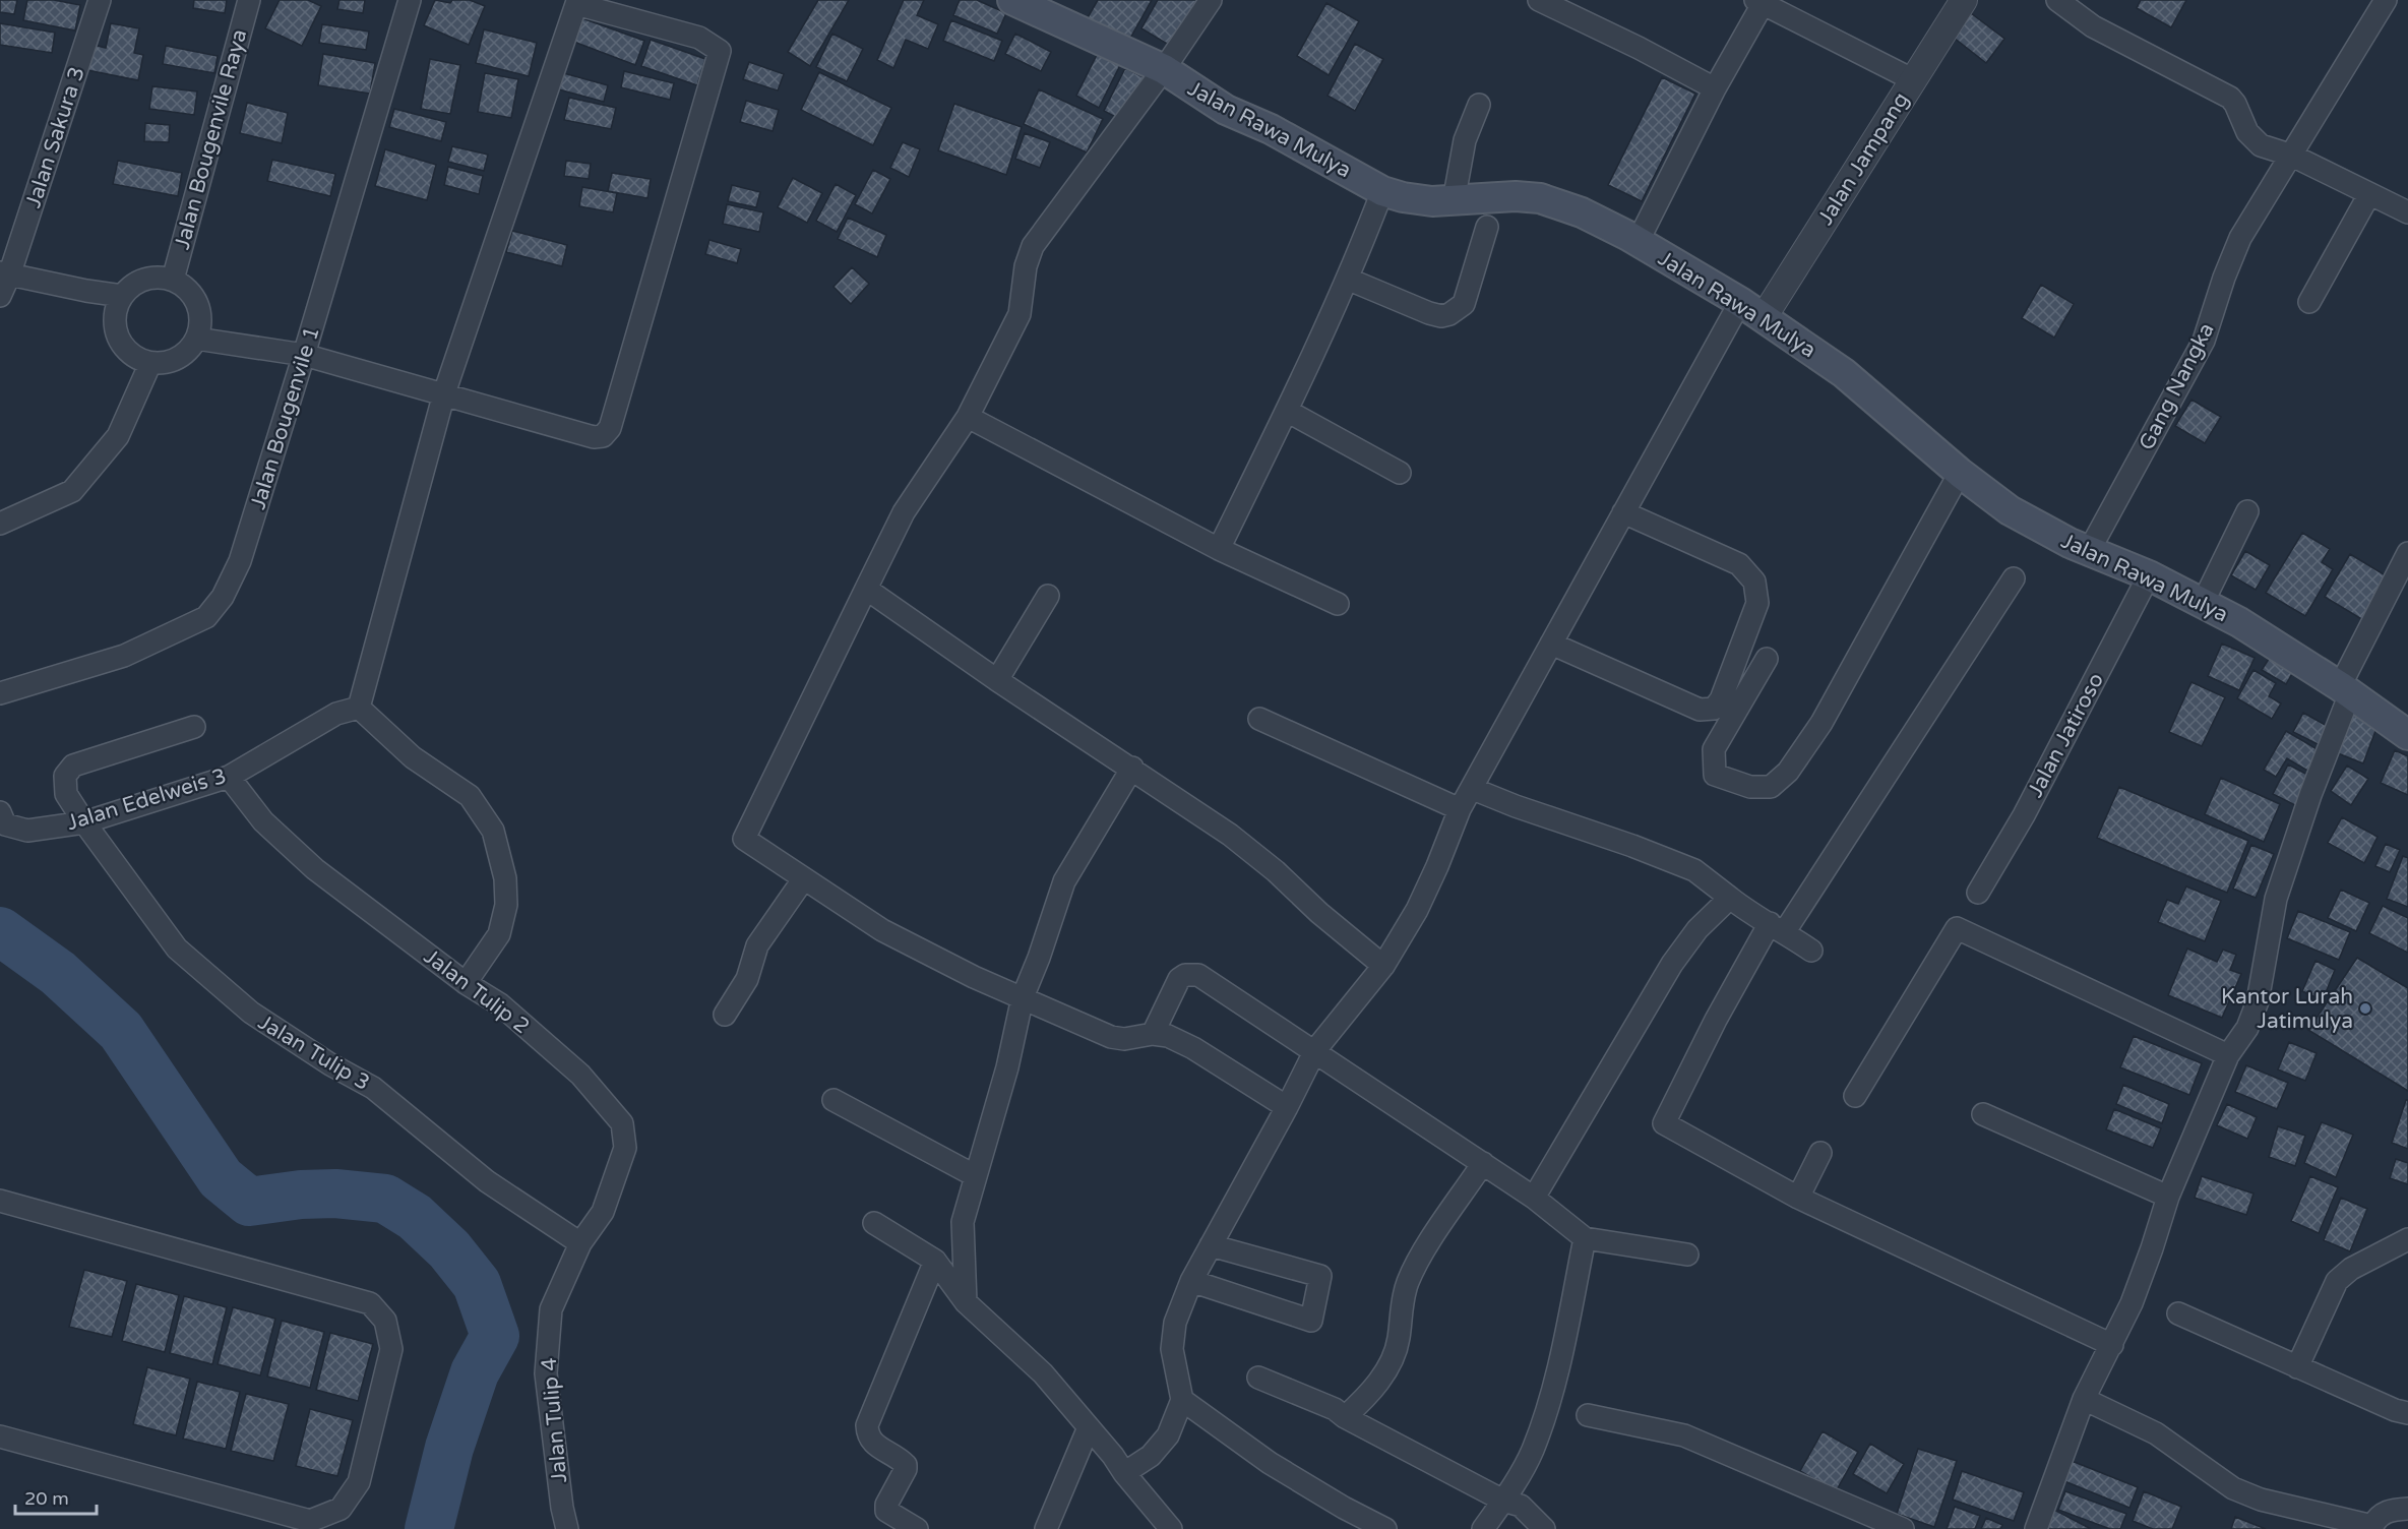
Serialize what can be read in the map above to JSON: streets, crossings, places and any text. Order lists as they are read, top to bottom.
{
  "streets": {
    "main road": ["Jalan Rawa Mulya"],
    "street": [
      "Jalan Sakura 3",
      "Jalan Bougenvile Raya",
      "Jalan Jampang",
      "Gang Nangka",
      "Jalan Bougenvile 1",
      "Jalan Jatiroso",
      "Jalan Edelweis 3",
      "Jalan Tulip 2",
      "Jalan Tulip 3",
      "Jalan Tulip 4"
    ]
  },
  "crossings": [
    ["Jalan Rawa Mulya", "Jalan Jampang"],
    ["Jalan Rawa Mulya", "Gang Nangka"],
    ["Jalan Rawa Mulya", "Jalan Jatiroso"],
    ["Jalan Edelweis 3", "Jalan Tulip 2"],
    ["Jalan Edelweis 3", "Jalan Tulip 3"],
    ["Jalan Tulip 2", "Jalan Tulip 3"],
    ["Jalan Tulip 2", "Jalan Tulip 4"],
    ["Jalan Tulip 3", "Jalan Tulip 4"]
  ],
  "places": ["Kantor Lurah Jatimulya"],
  "scale_bar": "20 m"
}
